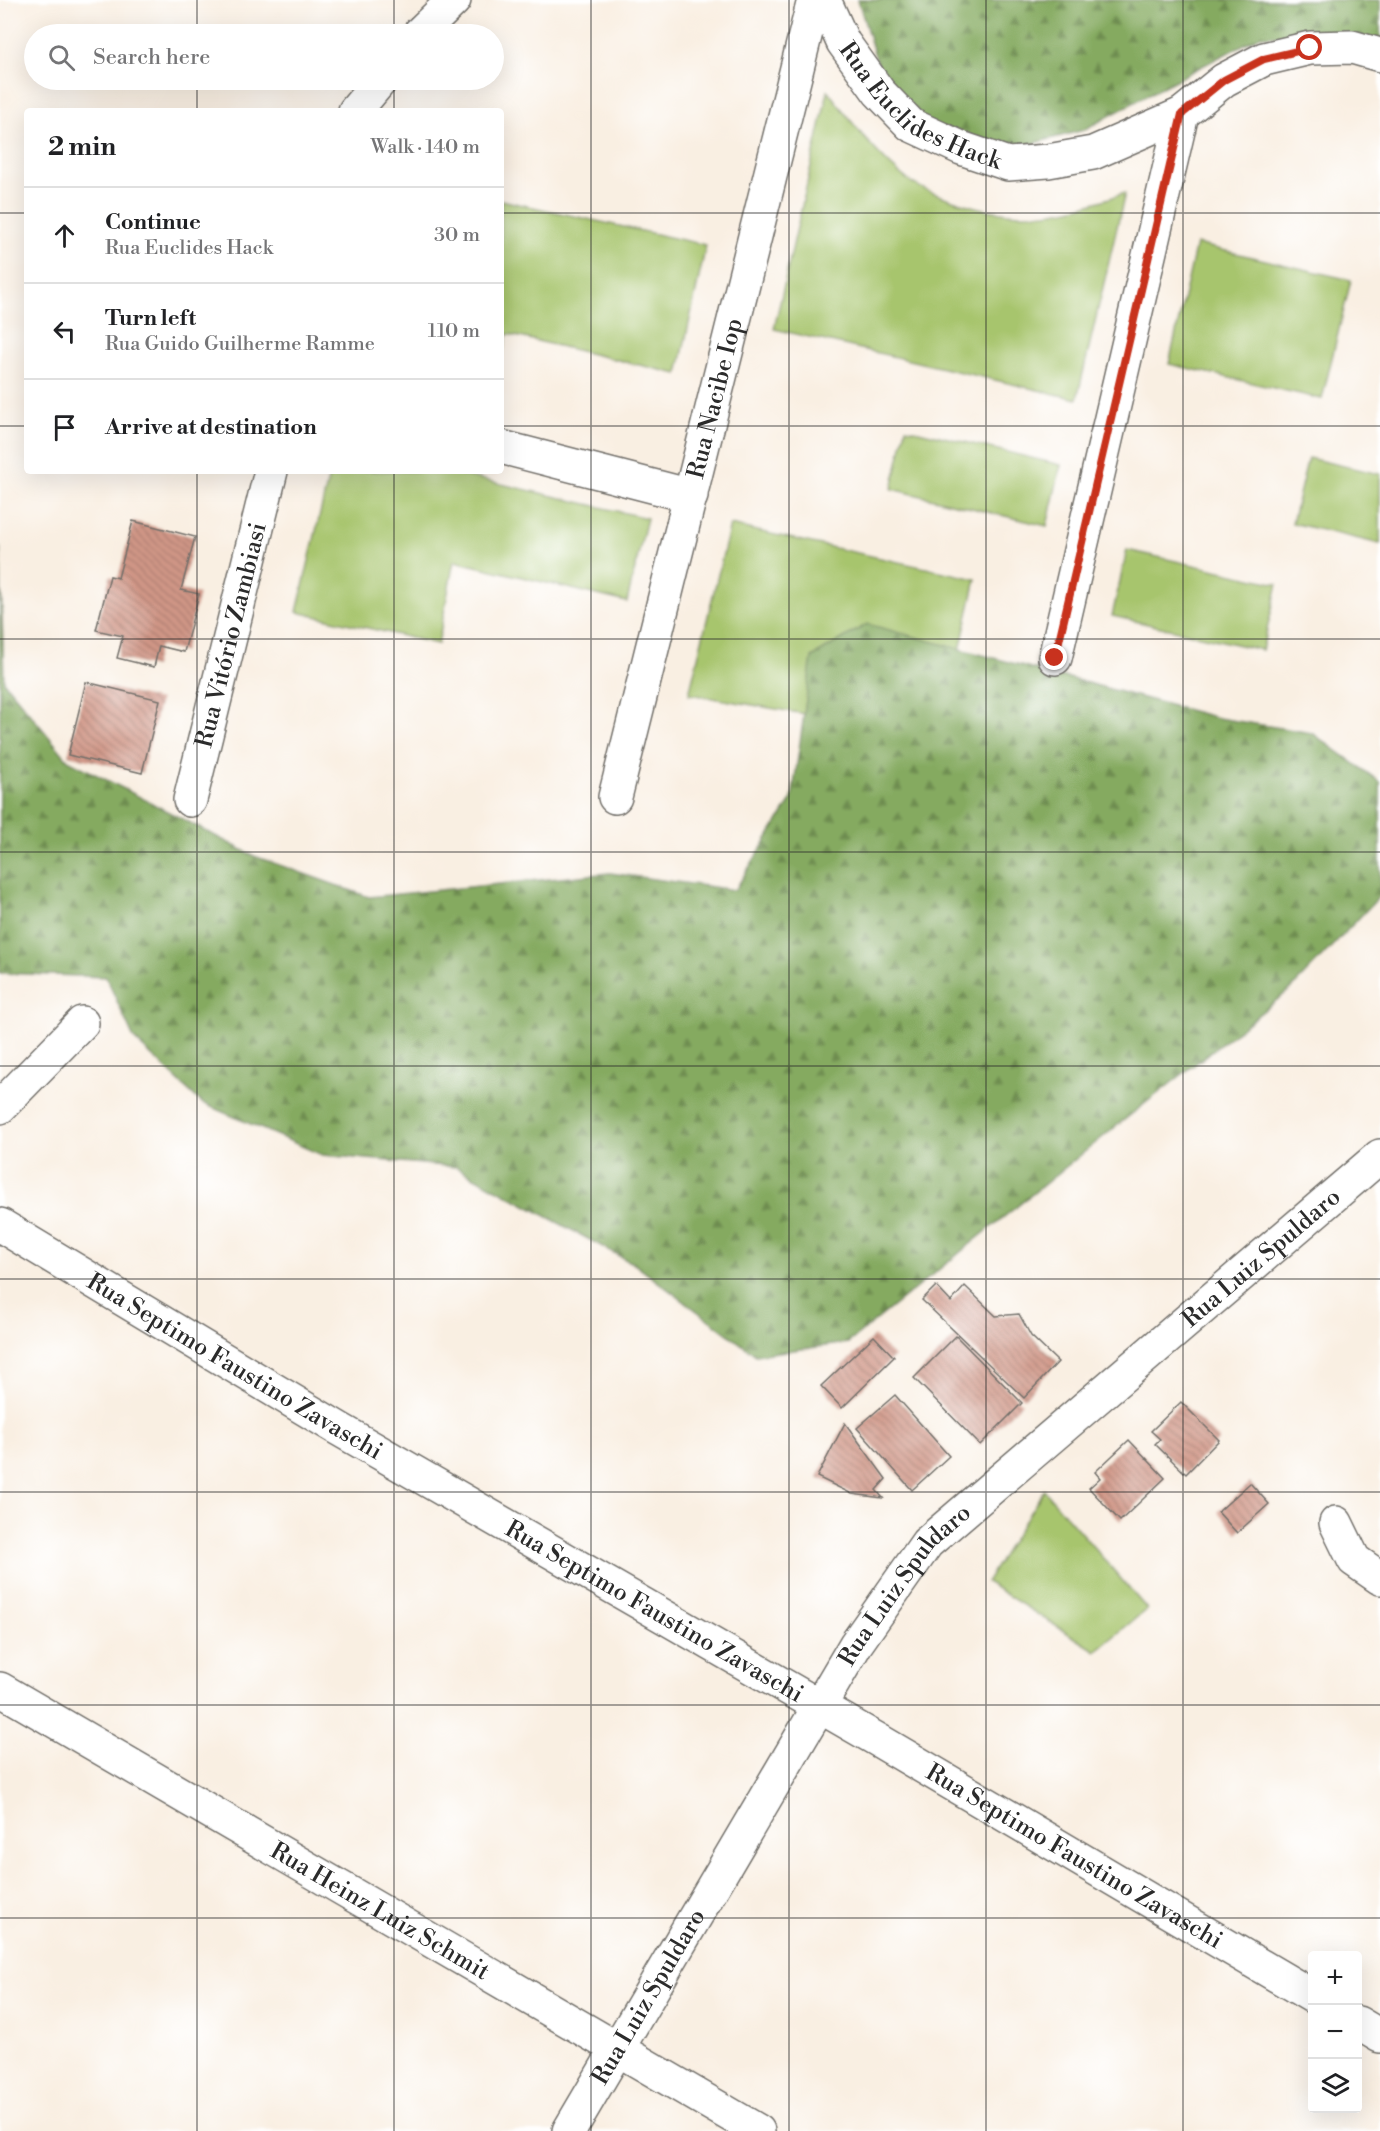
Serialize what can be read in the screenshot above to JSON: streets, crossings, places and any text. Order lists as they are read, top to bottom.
{
  "streets": {
    "street": [
      "Rua Euclides Hack",
      "Rua Nacibe Iop",
      "Rua Vitório Zambiasi",
      "Rua Luiz Spuldaro",
      "Rua Septimo Faustino Zavaschi",
      "Rua Heinz Luiz Schmit"
    ]
  },
  "crossings": [
    ["Rua Luiz Spuldaro", "Rua Septimo Faustino Zavaschi"],
    ["Rua Luiz Spuldaro", "Rua Heinz Luiz Schmit"]
  ],
  "page": {
    "search": "Search here",
    "heading": ["2 min", "Walk · 140 m"],
    "list": [
      ["Continue", "Rua Euclides Hack", "30 m"],
      ["Turn left", "Rua Guido Guilherme Ramme", "110 m"],
      "Arrive at destination"
    ],
    "map_buttons": ["+", "−"]
  }
}
